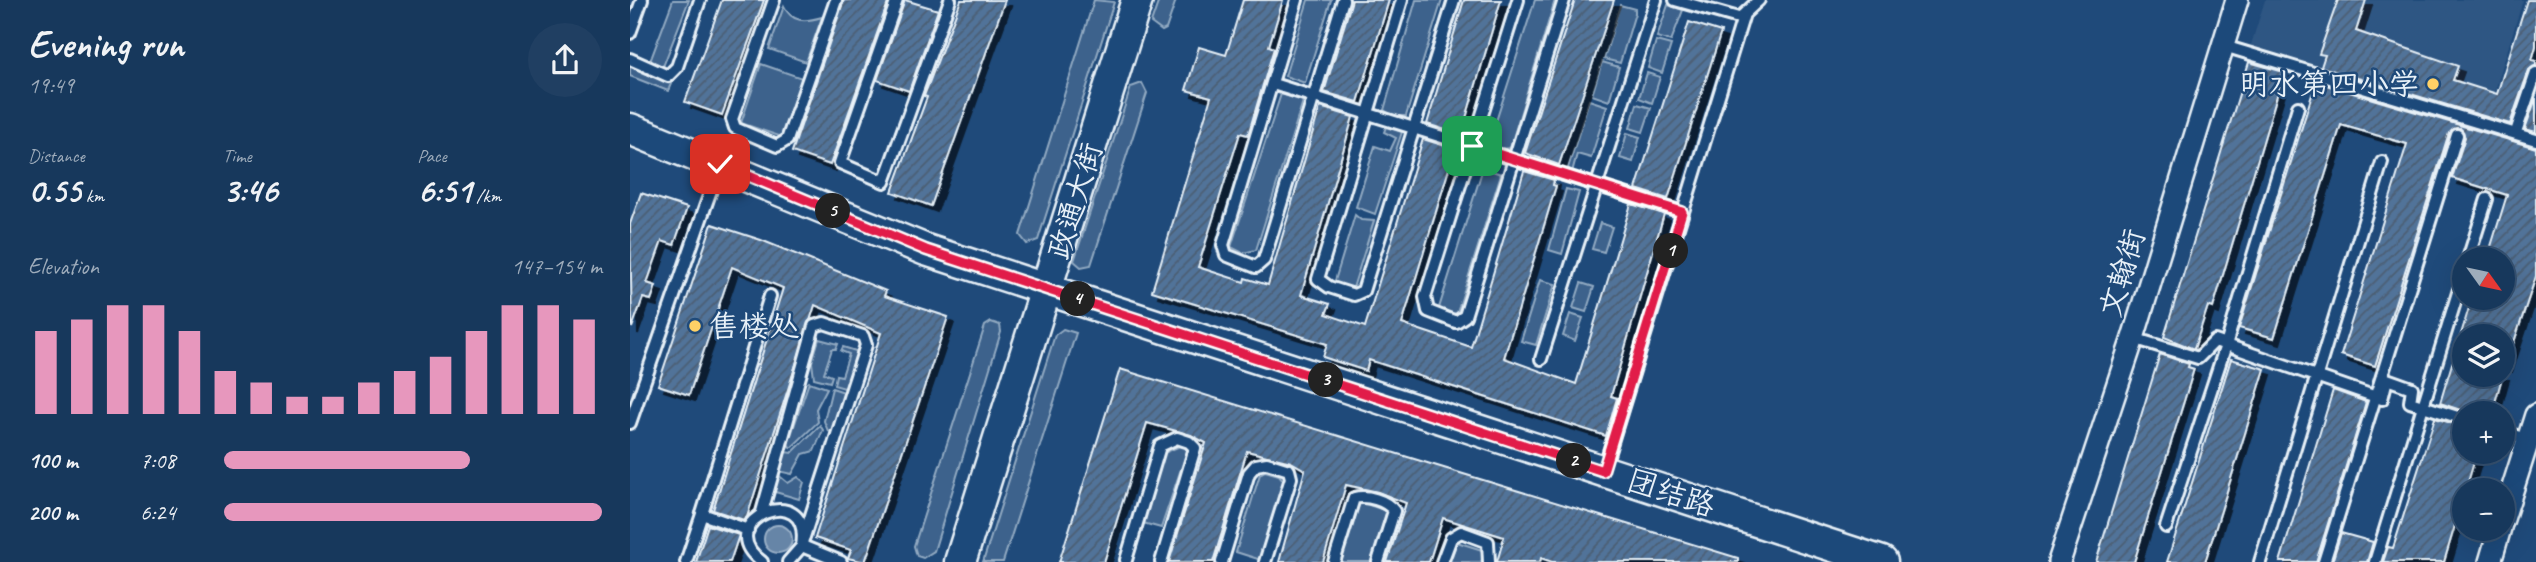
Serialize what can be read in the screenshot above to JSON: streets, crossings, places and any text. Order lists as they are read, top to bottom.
{
  "streets": {
    "street": ["政通大街", "文翰街", "团结路"]
  },
  "crossings": [
    ["政通大街", "团结路"]
  ],
  "places": ["明水第四小学", "售楼处"],
  "north": "bottom right",
  "page": {
    "heading": ["Evening run", "19:49"],
    "stats": [
      ["Distance", "0.55 km"],
      ["Time", "3:46"],
      ["Pace", "6:51 /km"]
    ],
    "pins": [
      "5",
      "1",
      "4",
      "3",
      "2"
    ],
    "chart": ["Elevation", "147–154 m"],
    "map_buttons": ["+", "−"],
    "list": [
      {
        "name": "100 m",
        "note": "7:08"
      },
      {
        "name": "200 m",
        "note": "6:24"
      }
    ]
  }
}
